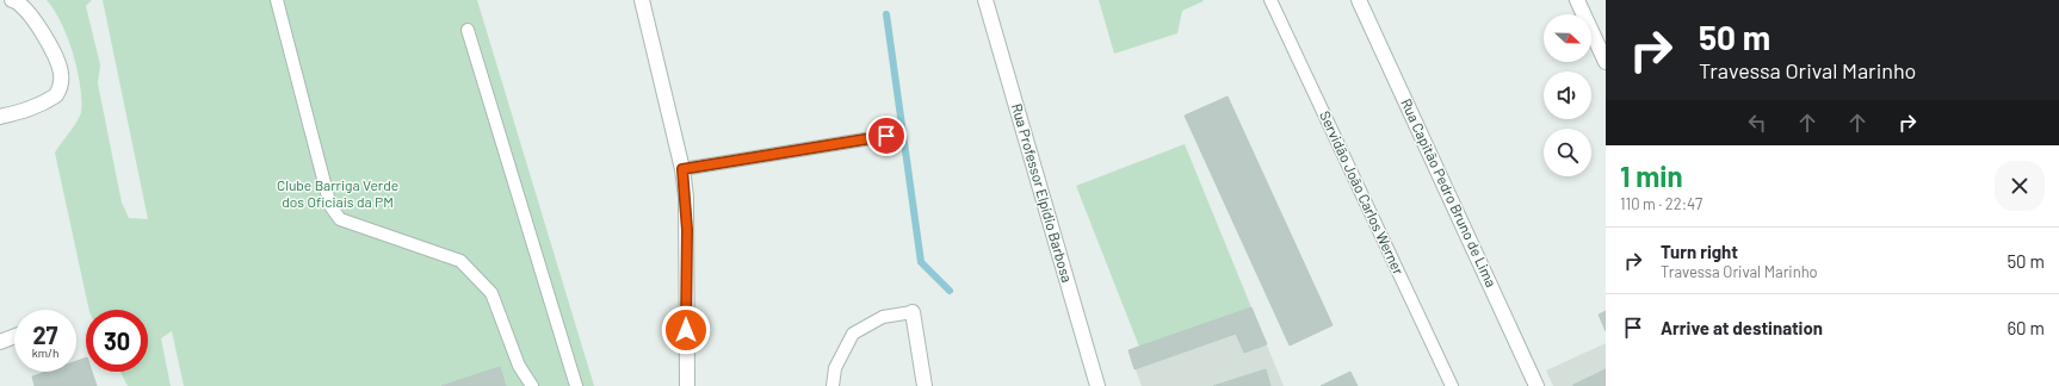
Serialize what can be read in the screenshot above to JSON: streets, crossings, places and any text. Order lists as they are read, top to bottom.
{
  "streets": {
    "street": ["Rua Professor Elpídio Barbosa", "Rua Capitão Pedro Bruno de Lima"],
    "lane": ["Servidão João Carlos Werner"]
  },
  "parks": ["Clube Barriga Verde dos Oficiais da PM"],
  "north": "right",
  "page": {
    "turn": ["50 m", "Travessa Orival Marinho"],
    "heading": ["1 min", "110 m · 22:47"],
    "list": [
      {
        "name": "Turn right",
        "note": "Travessa Orival Marinho",
        "value": "50 m"
      },
      {
        "name": "Arrive at destination",
        "value": "60 m"
      }
    ],
    "speed": "27 km/h",
    "limit": "30"
  }
}
